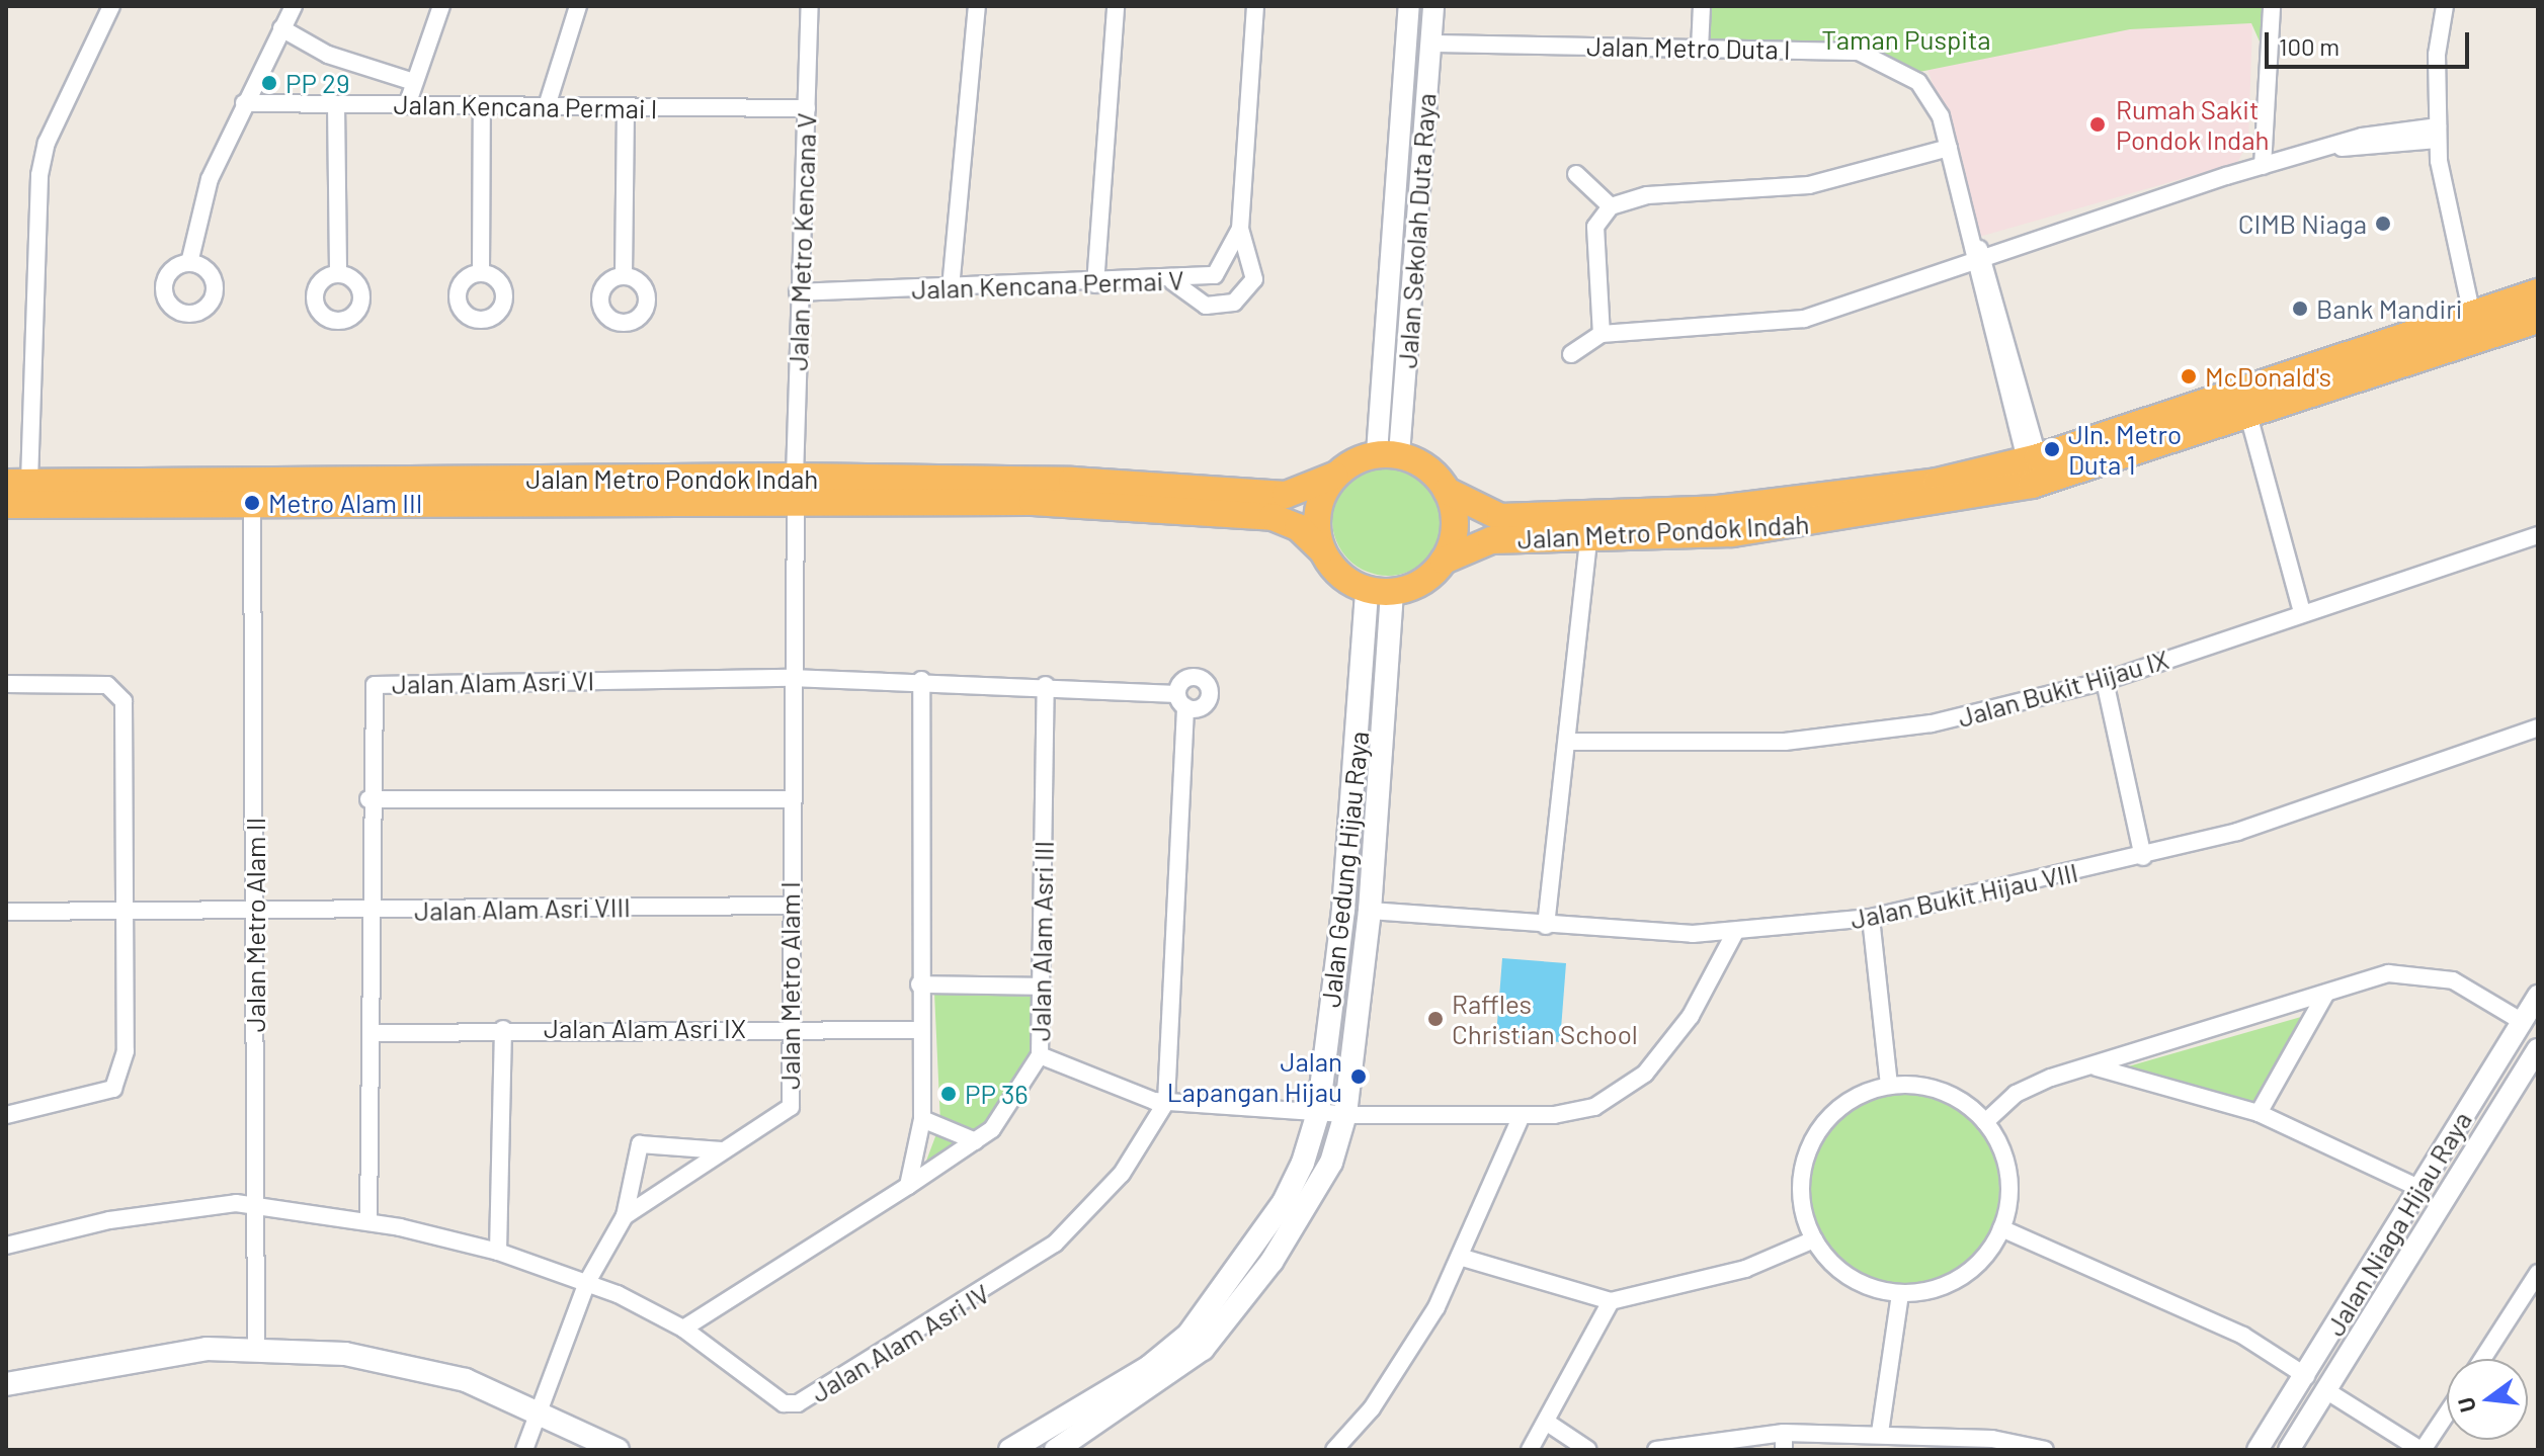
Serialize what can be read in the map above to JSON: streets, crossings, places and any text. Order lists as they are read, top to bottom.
{
  "streets": {
    "highway": ["Jalan Metro Pondok Indah"],
    "main road": ["Jalan Gedung Hijau Raya"],
    "street": [
      "Jalan Metro Duta I",
      "Jalan Kencana Permai I",
      "Jalan Sekolah Duta Raya",
      "Jalan Metro Kencana V",
      "Jalan Kencana Permai V",
      "Jalan Alam Asri VI",
      "Jalan Bukit Hijau IX",
      "Jalan Bukit Hijau VIII",
      "Jalan Alam Asri VIII",
      "Jalan Metro Alam II",
      "Jalan Alam Asri III",
      "Jalan Metro Alam I",
      "Jalan Alam Asri IX",
      "Jalan Niaga Hijau Raya",
      "Jalan Alam Asri IV"
    ]
  },
  "crossings": [
    ["Jalan Metro Duta I", "Jalan Sekolah Duta Raya"],
    ["Jalan Metro Duta I", "Jalan Metro Pondok Indah"],
    ["Jalan Kencana Permai I", "Jalan Metro Kencana V"],
    ["Jalan Sekolah Duta Raya", "Jalan Metro Pondok Indah"],
    ["Jalan Sekolah Duta Raya", "Jalan Gedung Hijau Raya"],
    ["Jalan Metro Kencana V", "Jalan Kencana Permai V"],
    ["Jalan Metro Kencana V", "Jalan Metro Pondok Indah"],
    ["Jalan Metro Kencana V", "Jalan Metro Alam I"],
    ["Jalan Metro Pondok Indah", "Jalan Gedung Hijau Raya"],
    ["Jalan Metro Pondok Indah", "Jalan Metro Alam II"],
    ["Jalan Metro Pondok Indah", "Jalan Metro Alam I"],
    ["Jalan Alam Asri VI", "Jalan Alam Asri VIII"],
    ["Jalan Alam Asri VI", "Jalan Metro Alam I"],
    ["Jalan Alam Asri VI", "Jalan Alam Asri IX"],
    ["Jalan Alam Asri VI", "Jalan Alam Asri IV"],
    ["Jalan Gedung Hijau Raya", "Jalan Bukit Hijau VIII"],
    ["Jalan Alam Asri VIII", "Jalan Metro Alam II"],
    ["Jalan Alam Asri VIII", "Jalan Metro Alam I"],
    ["Jalan Metro Alam II", "Jalan Alam Asri IV"],
    ["Jalan Alam Asri III", "Jalan Alam Asri IV"],
    ["Jalan Metro Alam I", "Jalan Alam Asri IX"],
    ["Jalan Metro Alam I", "Jalan Alam Asri IV"]
  ],
  "parks": ["Taman Puspita"],
  "places": [
    "PP 29",
    "Rumah Sakit Pondok Indah",
    "CIMB Niaga",
    "Bank Mandiri",
    "McDonald's",
    "Jln. Metro Duta 1",
    "Metro Alam III",
    "Raffles Christian School",
    "Jalan Lapangan Hijau",
    "PP 36"
  ],
  "scale_bar": "100 m",
  "north": "left"
}
